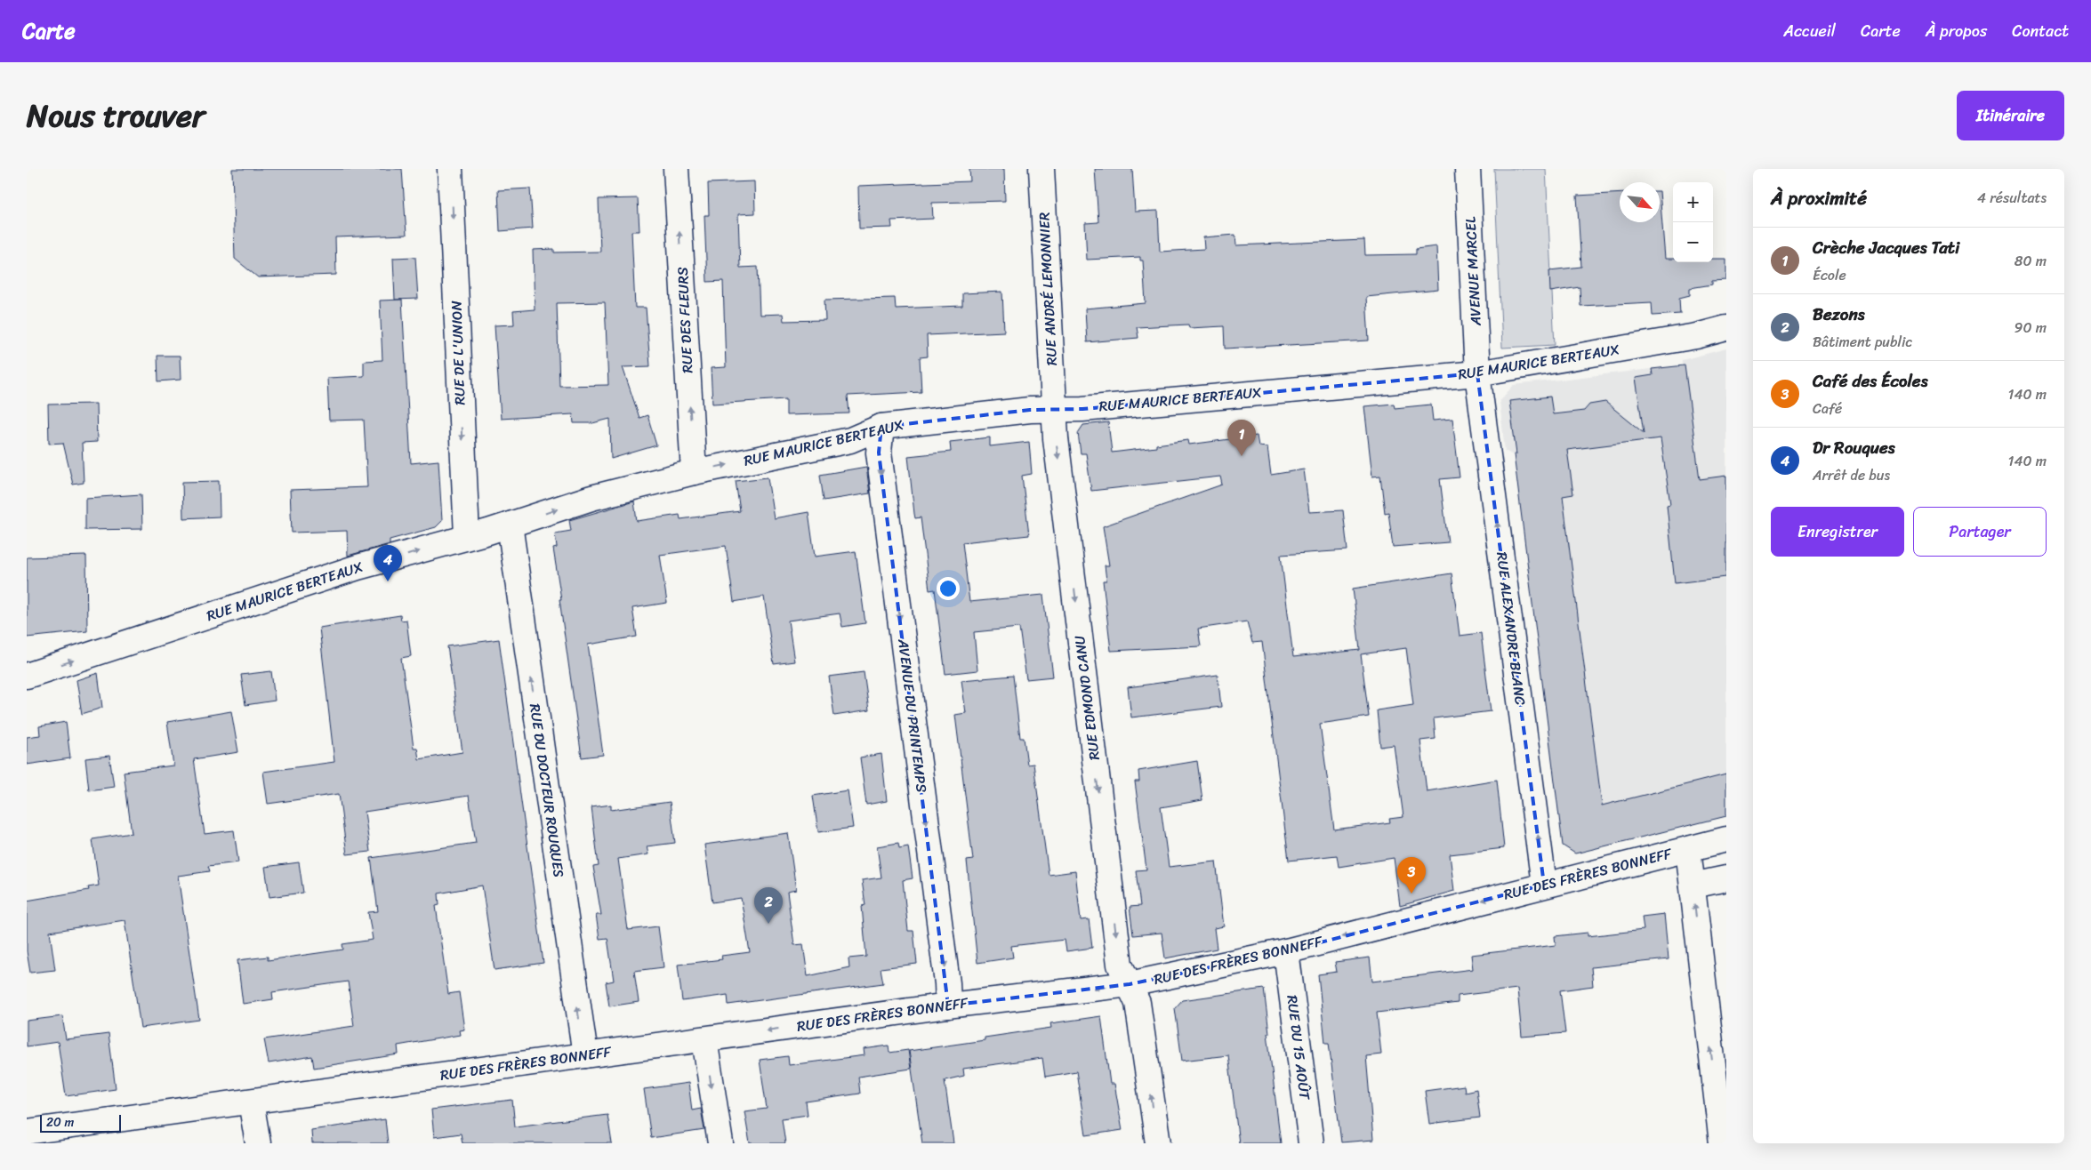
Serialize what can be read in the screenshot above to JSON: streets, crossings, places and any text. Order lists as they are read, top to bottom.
{
  "streets": {
    "street": [
      "AVENUE MARCEL",
      "RUE ANDRÉ LEMONNIER",
      "RUE DES FLEURS",
      "RUE DE L'UNION",
      "RUE MAURICE BERTEAUX",
      "RUE ALEXANDRE BLANC",
      "RUE EDMOND CANU",
      "AVENUE DU PRINTEMPS",
      "RUE DU DOCTEUR ROUQUES",
      "RUE DES FRÈRES BONNEFF",
      "RUE DU 15 AOÛT"
    ]
  },
  "crossings": [
    ["AVENUE MARCEL", "RUE MAURICE BERTEAUX"],
    ["AVENUE MARCEL", "RUE ALEXANDRE BLANC"],
    ["RUE ANDRÉ LEMONNIER", "RUE MAURICE BERTEAUX"],
    ["RUE ANDRÉ LEMONNIER", "RUE EDMOND CANU"],
    ["RUE DES FLEURS", "RUE MAURICE BERTEAUX"],
    ["RUE DE L'UNION", "RUE MAURICE BERTEAUX"],
    ["RUE MAURICE BERTEAUX", "RUE ALEXANDRE BLANC"],
    ["RUE MAURICE BERTEAUX", "RUE EDMOND CANU"],
    ["RUE MAURICE BERTEAUX", "AVENUE DU PRINTEMPS"],
    ["RUE MAURICE BERTEAUX", "RUE DU DOCTEUR ROUQUES"],
    ["RUE ALEXANDRE BLANC", "RUE DES FRÈRES BONNEFF"],
    ["RUE EDMOND CANU", "RUE DES FRÈRES BONNEFF"],
    ["AVENUE DU PRINTEMPS", "RUE DES FRÈRES BONNEFF"],
    ["RUE DU DOCTEUR ROUQUES", "RUE DES FRÈRES BONNEFF"],
    ["RUE DES FRÈRES BONNEFF", "RUE DU 15 AOÛT"]
  ],
  "one_way": [
    "RUE DES FLEURS",
    "RUE DE L'UNION",
    "RUE MAURICE BERTEAUX",
    "RUE ALEXANDRE BLANC",
    "AVENUE DU PRINTEMPS",
    "RUE DU DOCTEUR ROUQUES",
    "RUE DES FRÈRES BONNEFF"
  ],
  "scale_bar": "20 m",
  "north": "bottom right",
  "page": {
    "header": "Carte",
    "nav": [
      "Accueil",
      "Carte",
      "À propos",
      "Contact"
    ],
    "title": "Nous trouver",
    "buttons": [
      "Itinéraire",
      ["Enregistrer", "Partager"]
    ],
    "heading": ["À proximité", "4 résultats"],
    "map_buttons": ["+", "−"],
    "list": [
      {
        "mark": "1",
        "name": "Crèche Jacques Tati",
        "note": "École",
        "value": "80 m"
      },
      {
        "mark": "2",
        "name": "Bezons",
        "note": "Bâtiment public",
        "value": "90 m"
      },
      {
        "mark": "3",
        "name": "Café des Écoles",
        "note": "Café",
        "value": "140 m"
      },
      {
        "mark": "4",
        "name": "Dr Rouques",
        "note": "Arrêt de bus",
        "value": "140 m"
      }
    ],
    "pins": [
      "1",
      "4",
      "3",
      "2"
    ],
    "scale": "20 m"
  }
}
